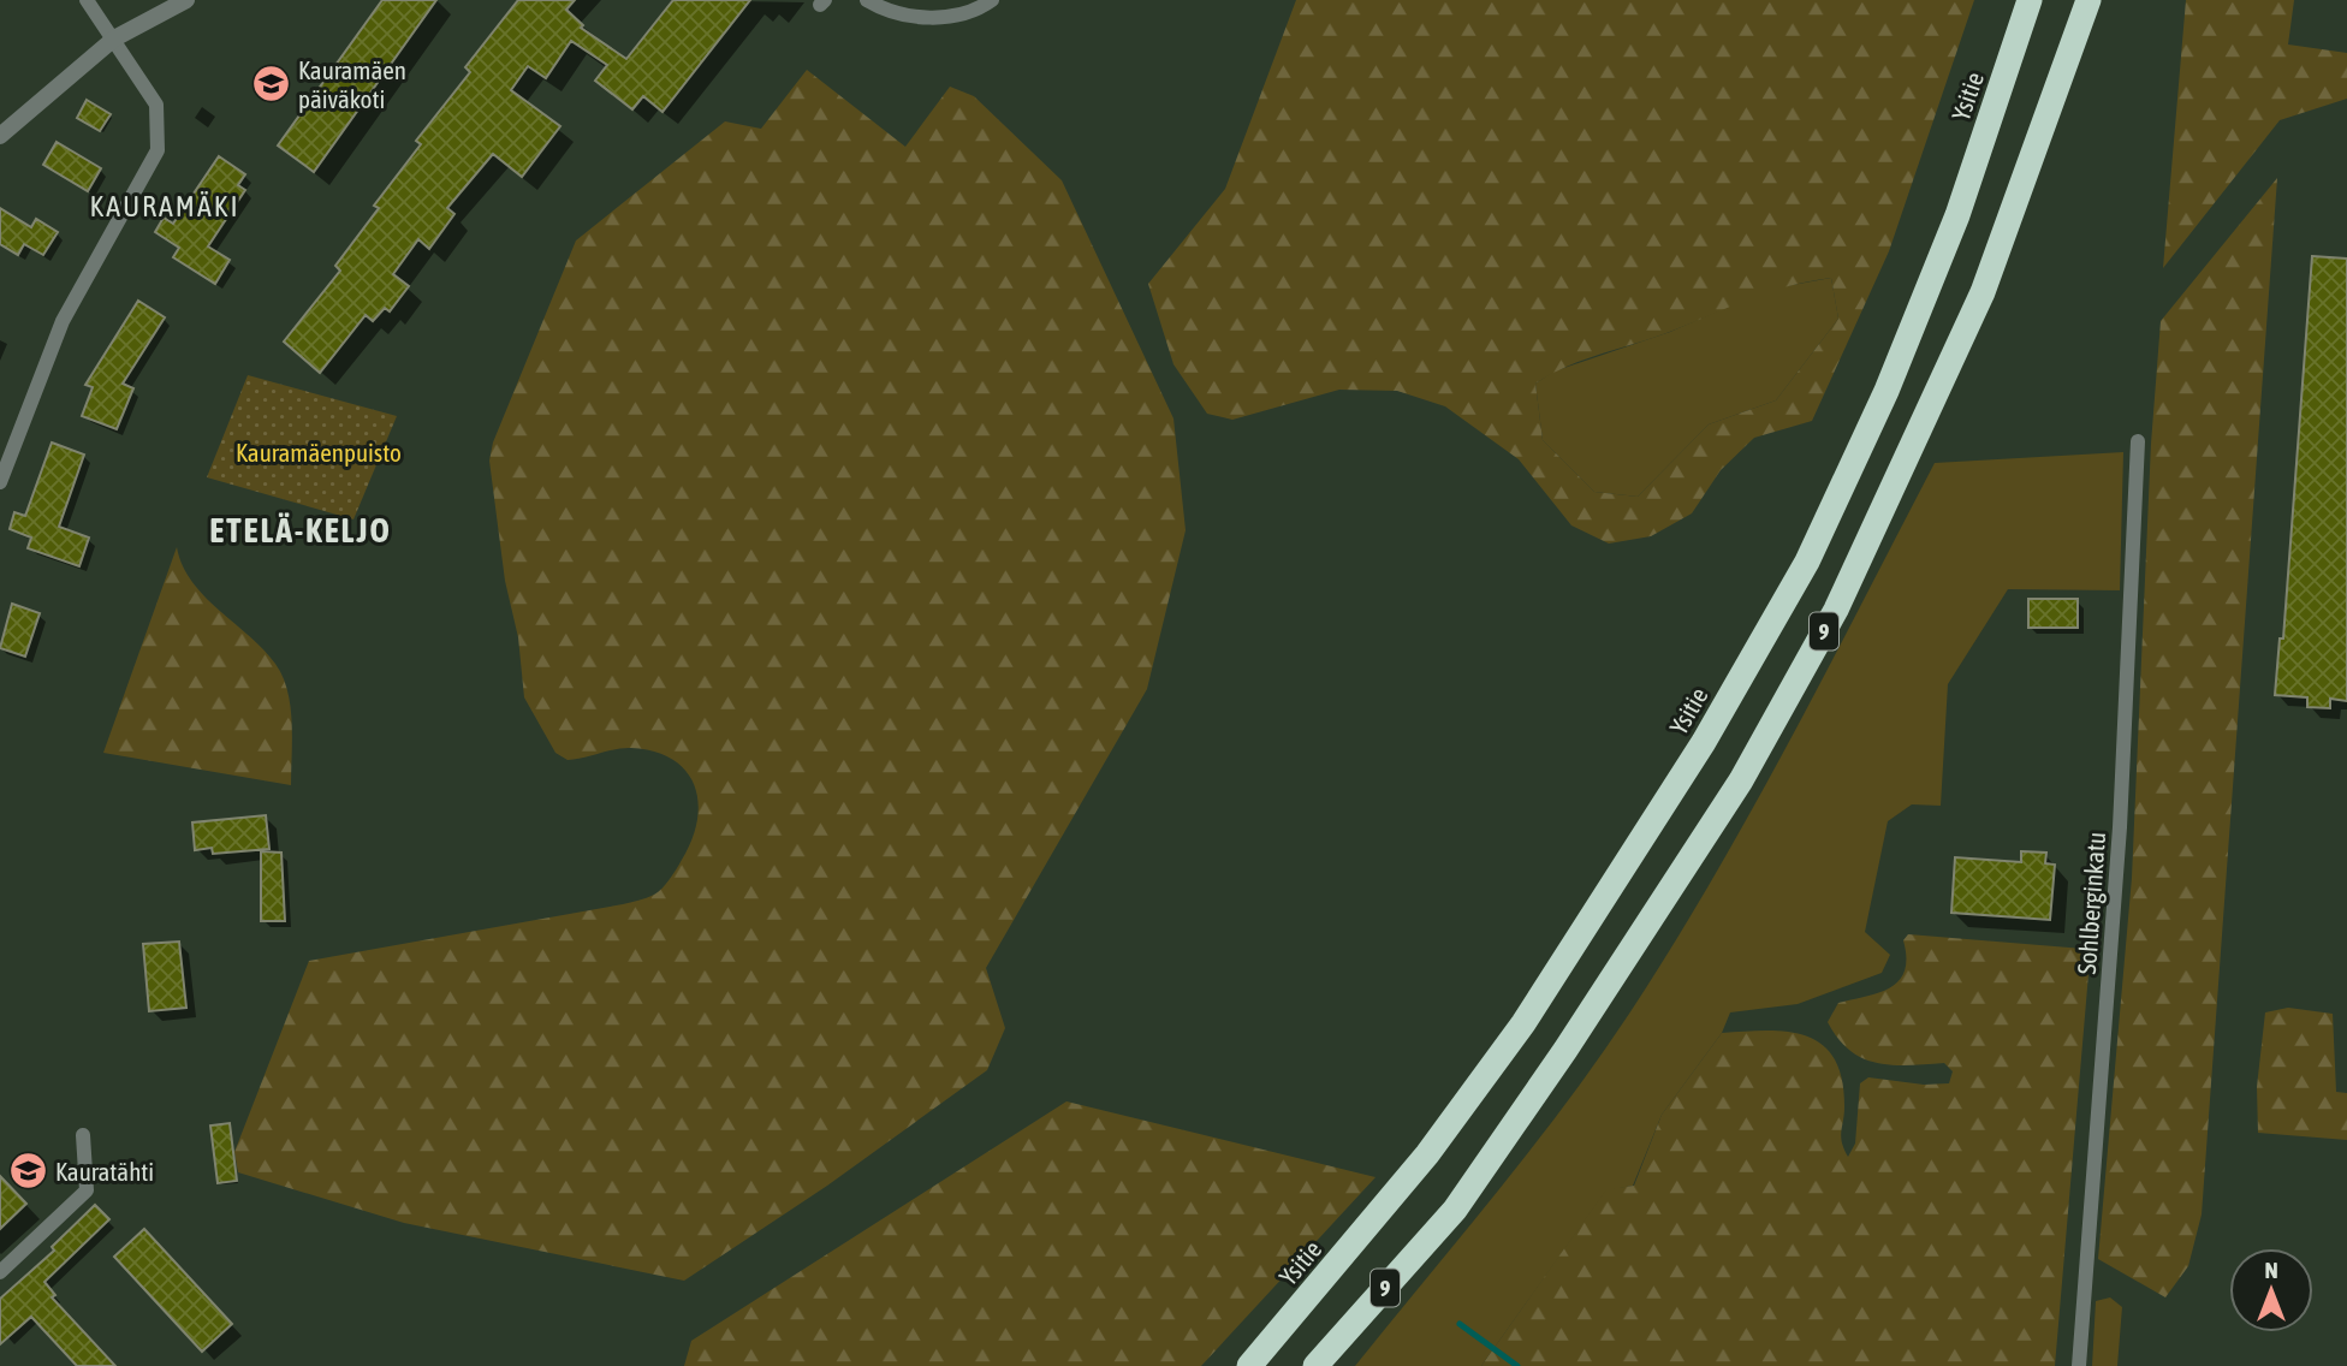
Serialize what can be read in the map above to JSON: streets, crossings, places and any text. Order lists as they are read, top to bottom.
{
  "streets": {
    "highway": ["Ysitie", "9"],
    "street": ["Sohlberginkatu"]
  },
  "districts": ["KAURAMÄKI", "ETELÄ-KELJO"],
  "parks": ["Kauramäenpuisto"],
  "places": {
    "school or university": ["Kauramäen päiväkoti", "Kauratähti"]
  },
  "north": "top"
}
